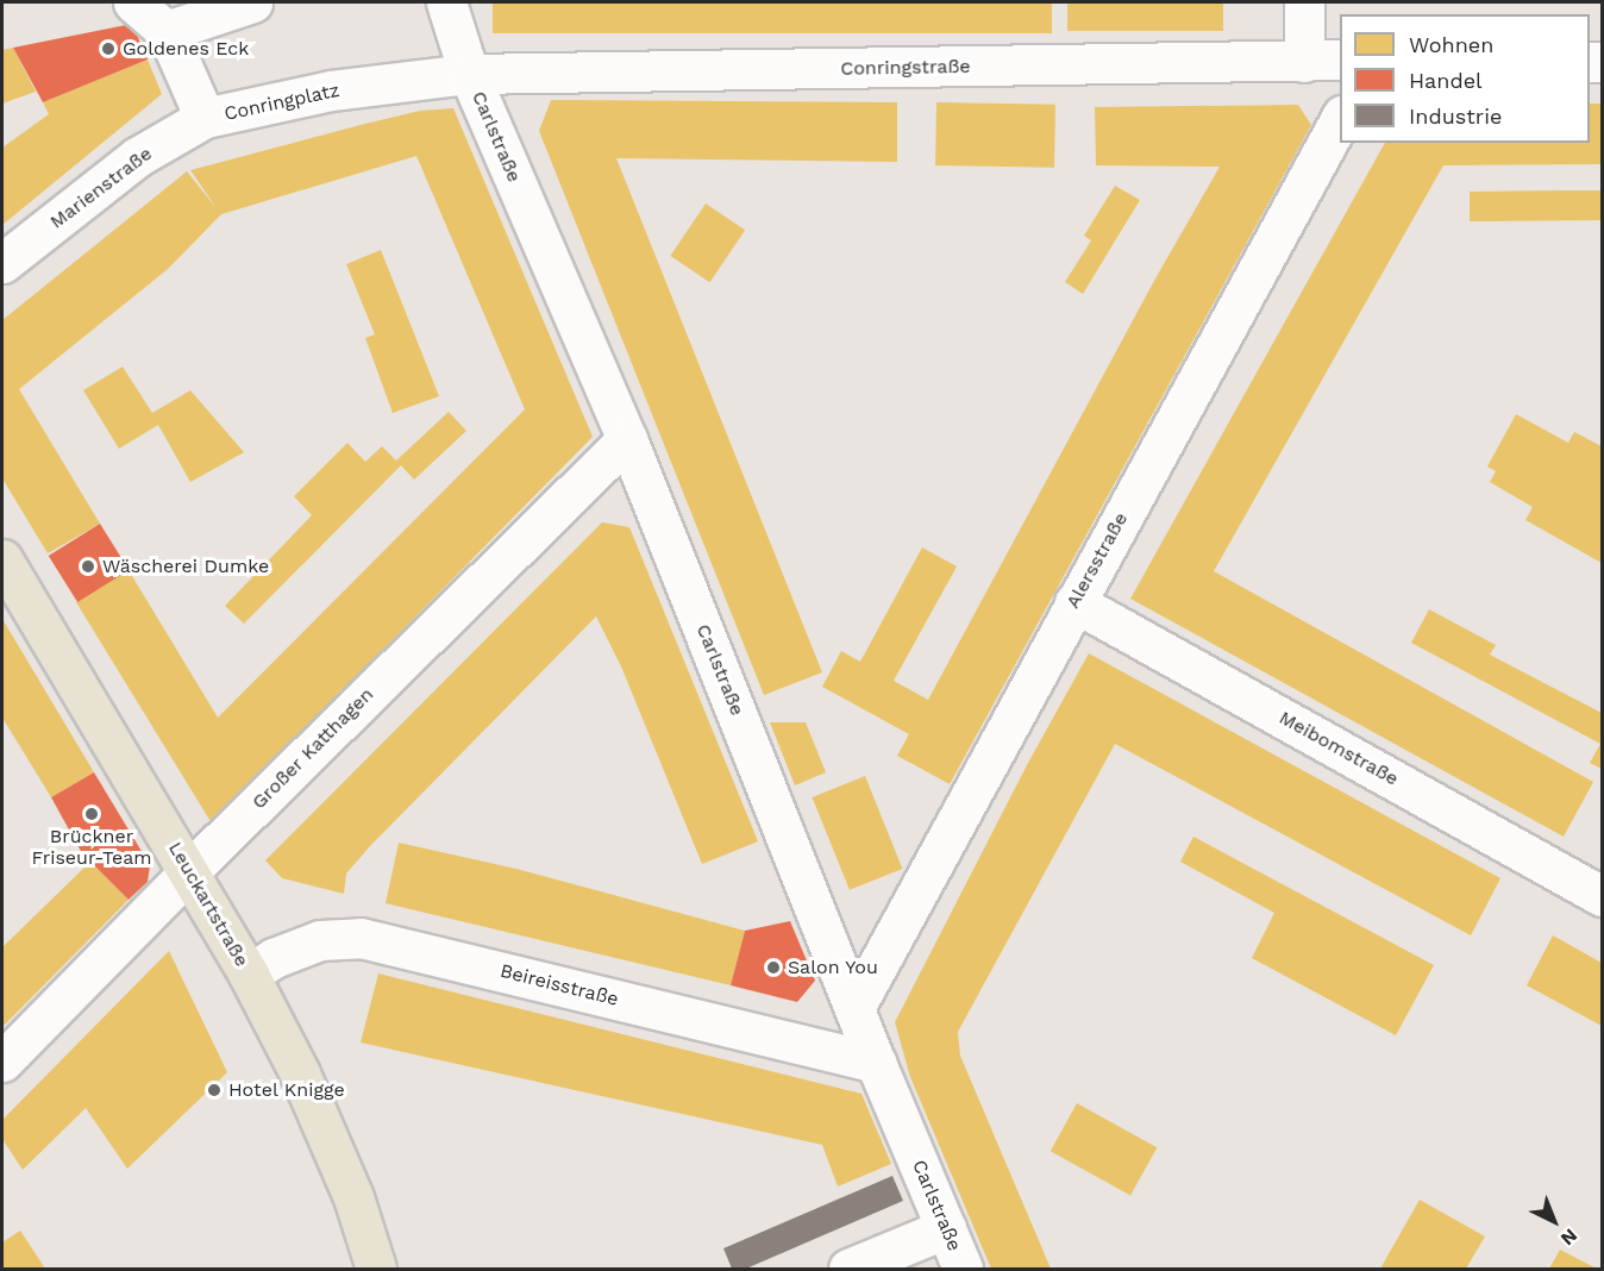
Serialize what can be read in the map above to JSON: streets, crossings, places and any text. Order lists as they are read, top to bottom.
{
  "streets": {
    "main road": ["Leuckartstraße"],
    "street": [
      "Conringstraße",
      "Conringplatz",
      "Carlstraße",
      "Marienstraße",
      "Alersstraße",
      "Großer Katthagen",
      "Meibomstraße",
      "Beireisstraße"
    ]
  },
  "crossings": [
    ["Conringstraße", "Conringplatz"],
    ["Conringstraße", "Carlstraße"],
    ["Conringplatz", "Carlstraße"],
    ["Conringplatz", "Marienstraße"],
    ["Carlstraße", "Alersstraße"],
    ["Carlstraße", "Großer Katthagen"],
    ["Carlstraße", "Beireisstraße"],
    ["Alersstraße", "Meibomstraße"],
    ["Großer Katthagen", "Leuckartstraße"],
    ["Leuckartstraße", "Beireisstraße"]
  ],
  "places": [
    "Goldenes Eck",
    "Wäscherei Dumke",
    "Brückner Friseur-Team",
    "Salon You",
    "Hotel Knigge"
  ],
  "legend": ["Wohnen", "Handel", "Industrie"],
  "north": "bottom right"
}
